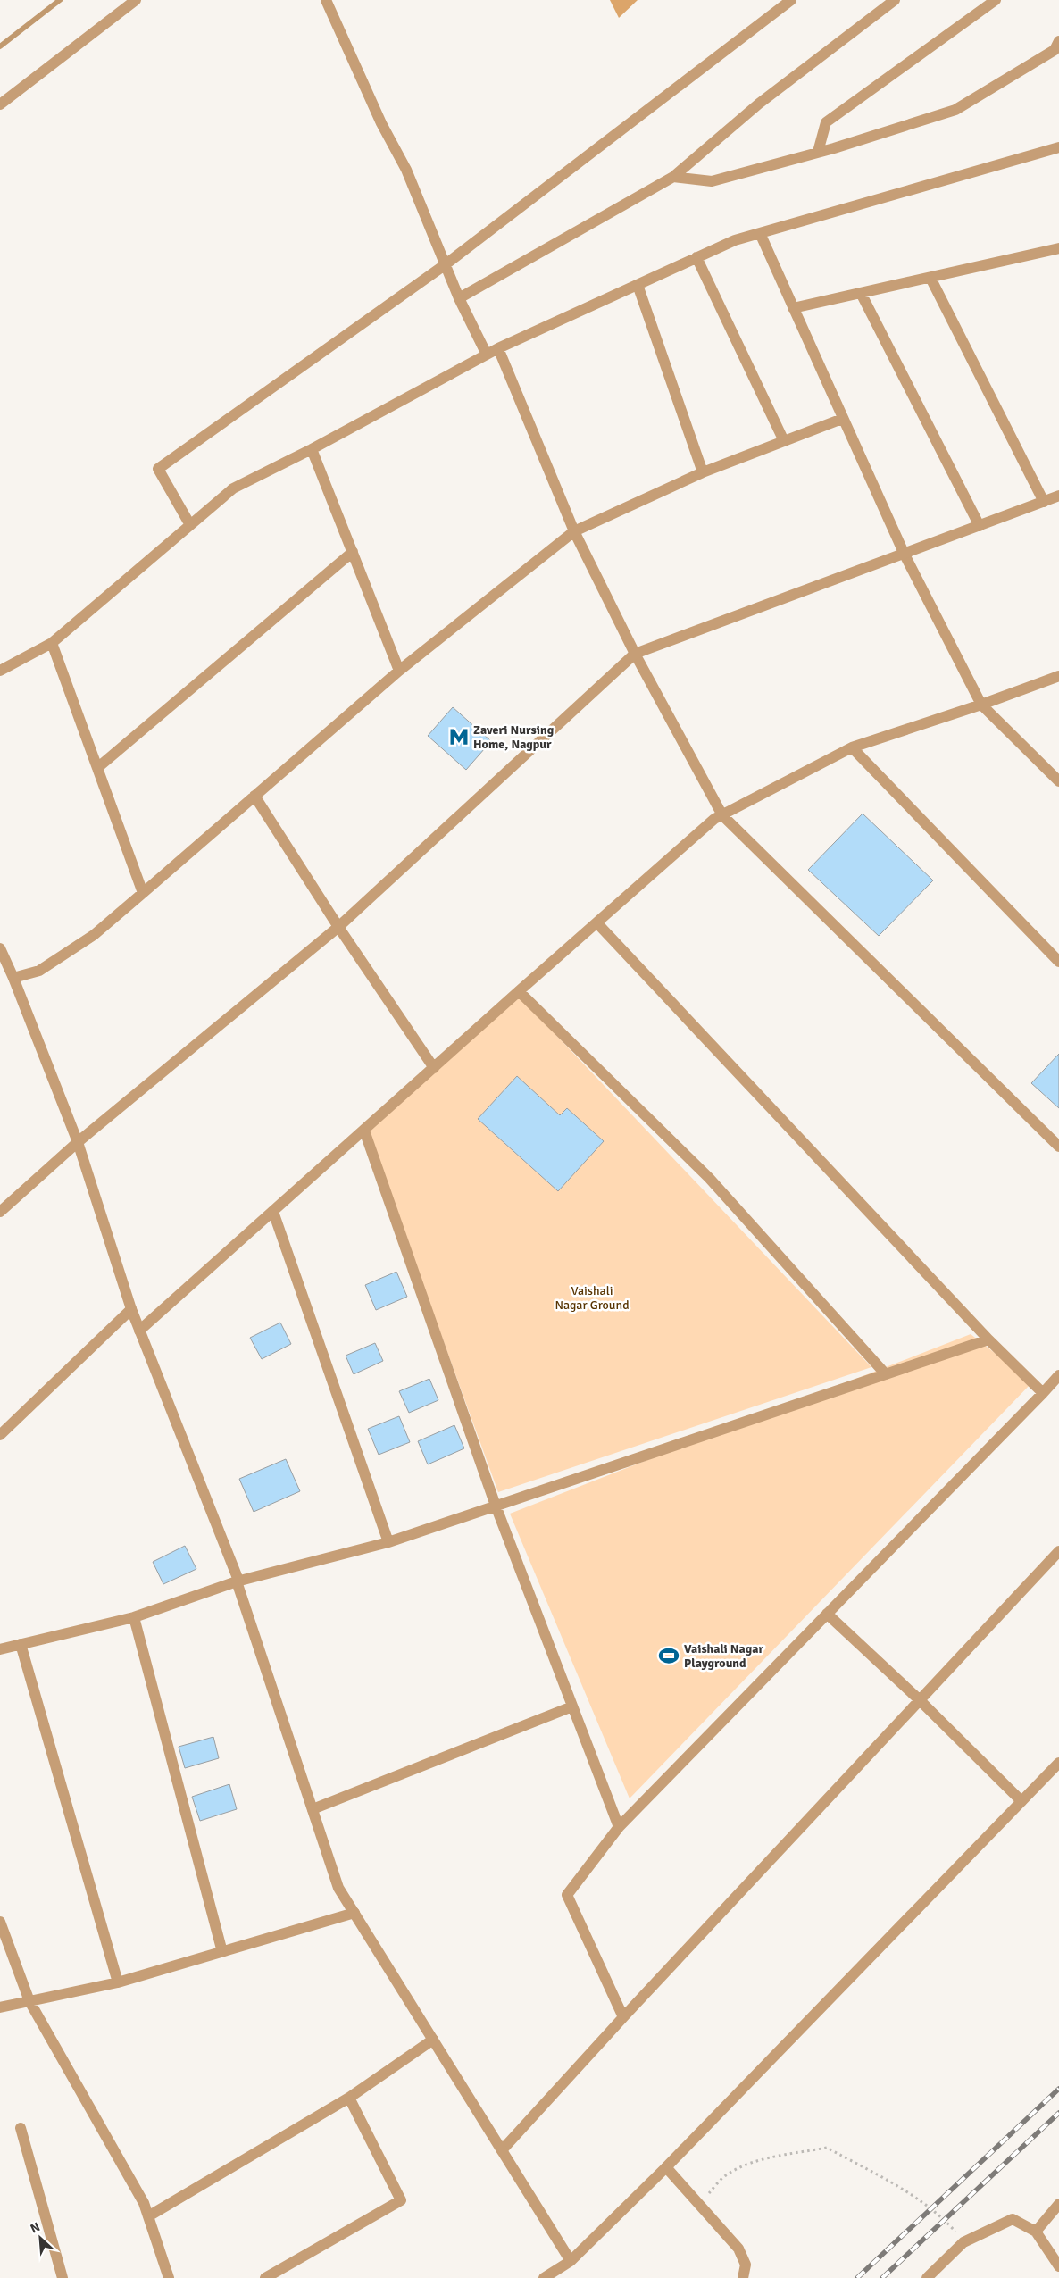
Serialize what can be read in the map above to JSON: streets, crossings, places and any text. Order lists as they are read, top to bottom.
{
  "parks": ["Vaishali Nagar Ground"],
  "places": {
    "metro station": ["Zaveri Nursing Home, Nagpur"],
    "sports": ["Vaishali Nagar Playground"]
  },
  "north": "top left"
}
